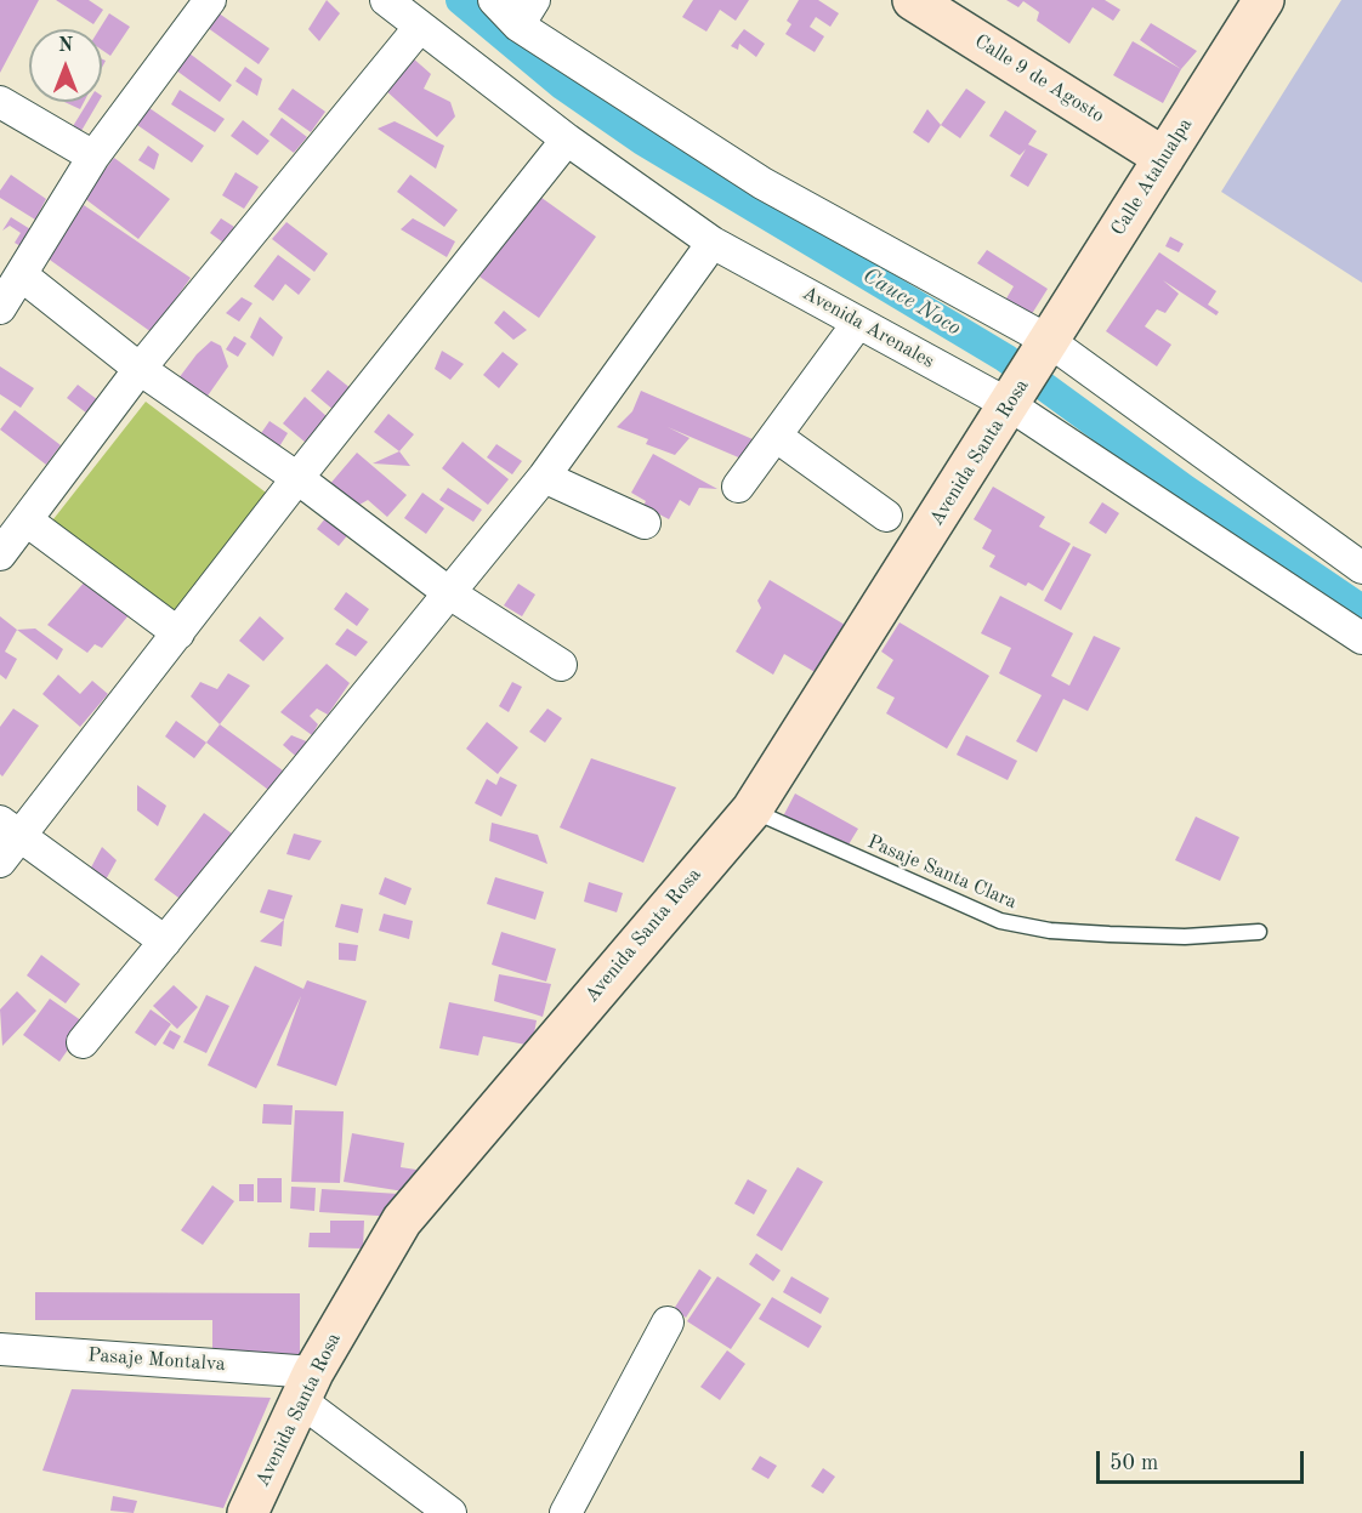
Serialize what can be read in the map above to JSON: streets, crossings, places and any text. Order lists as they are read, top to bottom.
{
  "streets": {
    "street": [
      "Calle 9 de Agosto",
      "Calle Atahualpa",
      "Avenida Arenales",
      "Avenida Santa Rosa",
      "Pasaje Montalva"
    ],
    "lane": ["Pasaje Santa Clara"]
  },
  "crossings": [
    ["Calle 9 de Agosto", "Calle Atahualpa"],
    ["Calle Atahualpa", "Avenida Santa Rosa"],
    ["Avenida Arenales", "Avenida Santa Rosa"],
    ["Avenida Santa Rosa", "Pasaje Santa Clara"],
    ["Avenida Santa Rosa", "Pasaje Montalva"]
  ],
  "water": ["Cauce Noco"],
  "scale_bar": "50 m",
  "north": "top"
}
